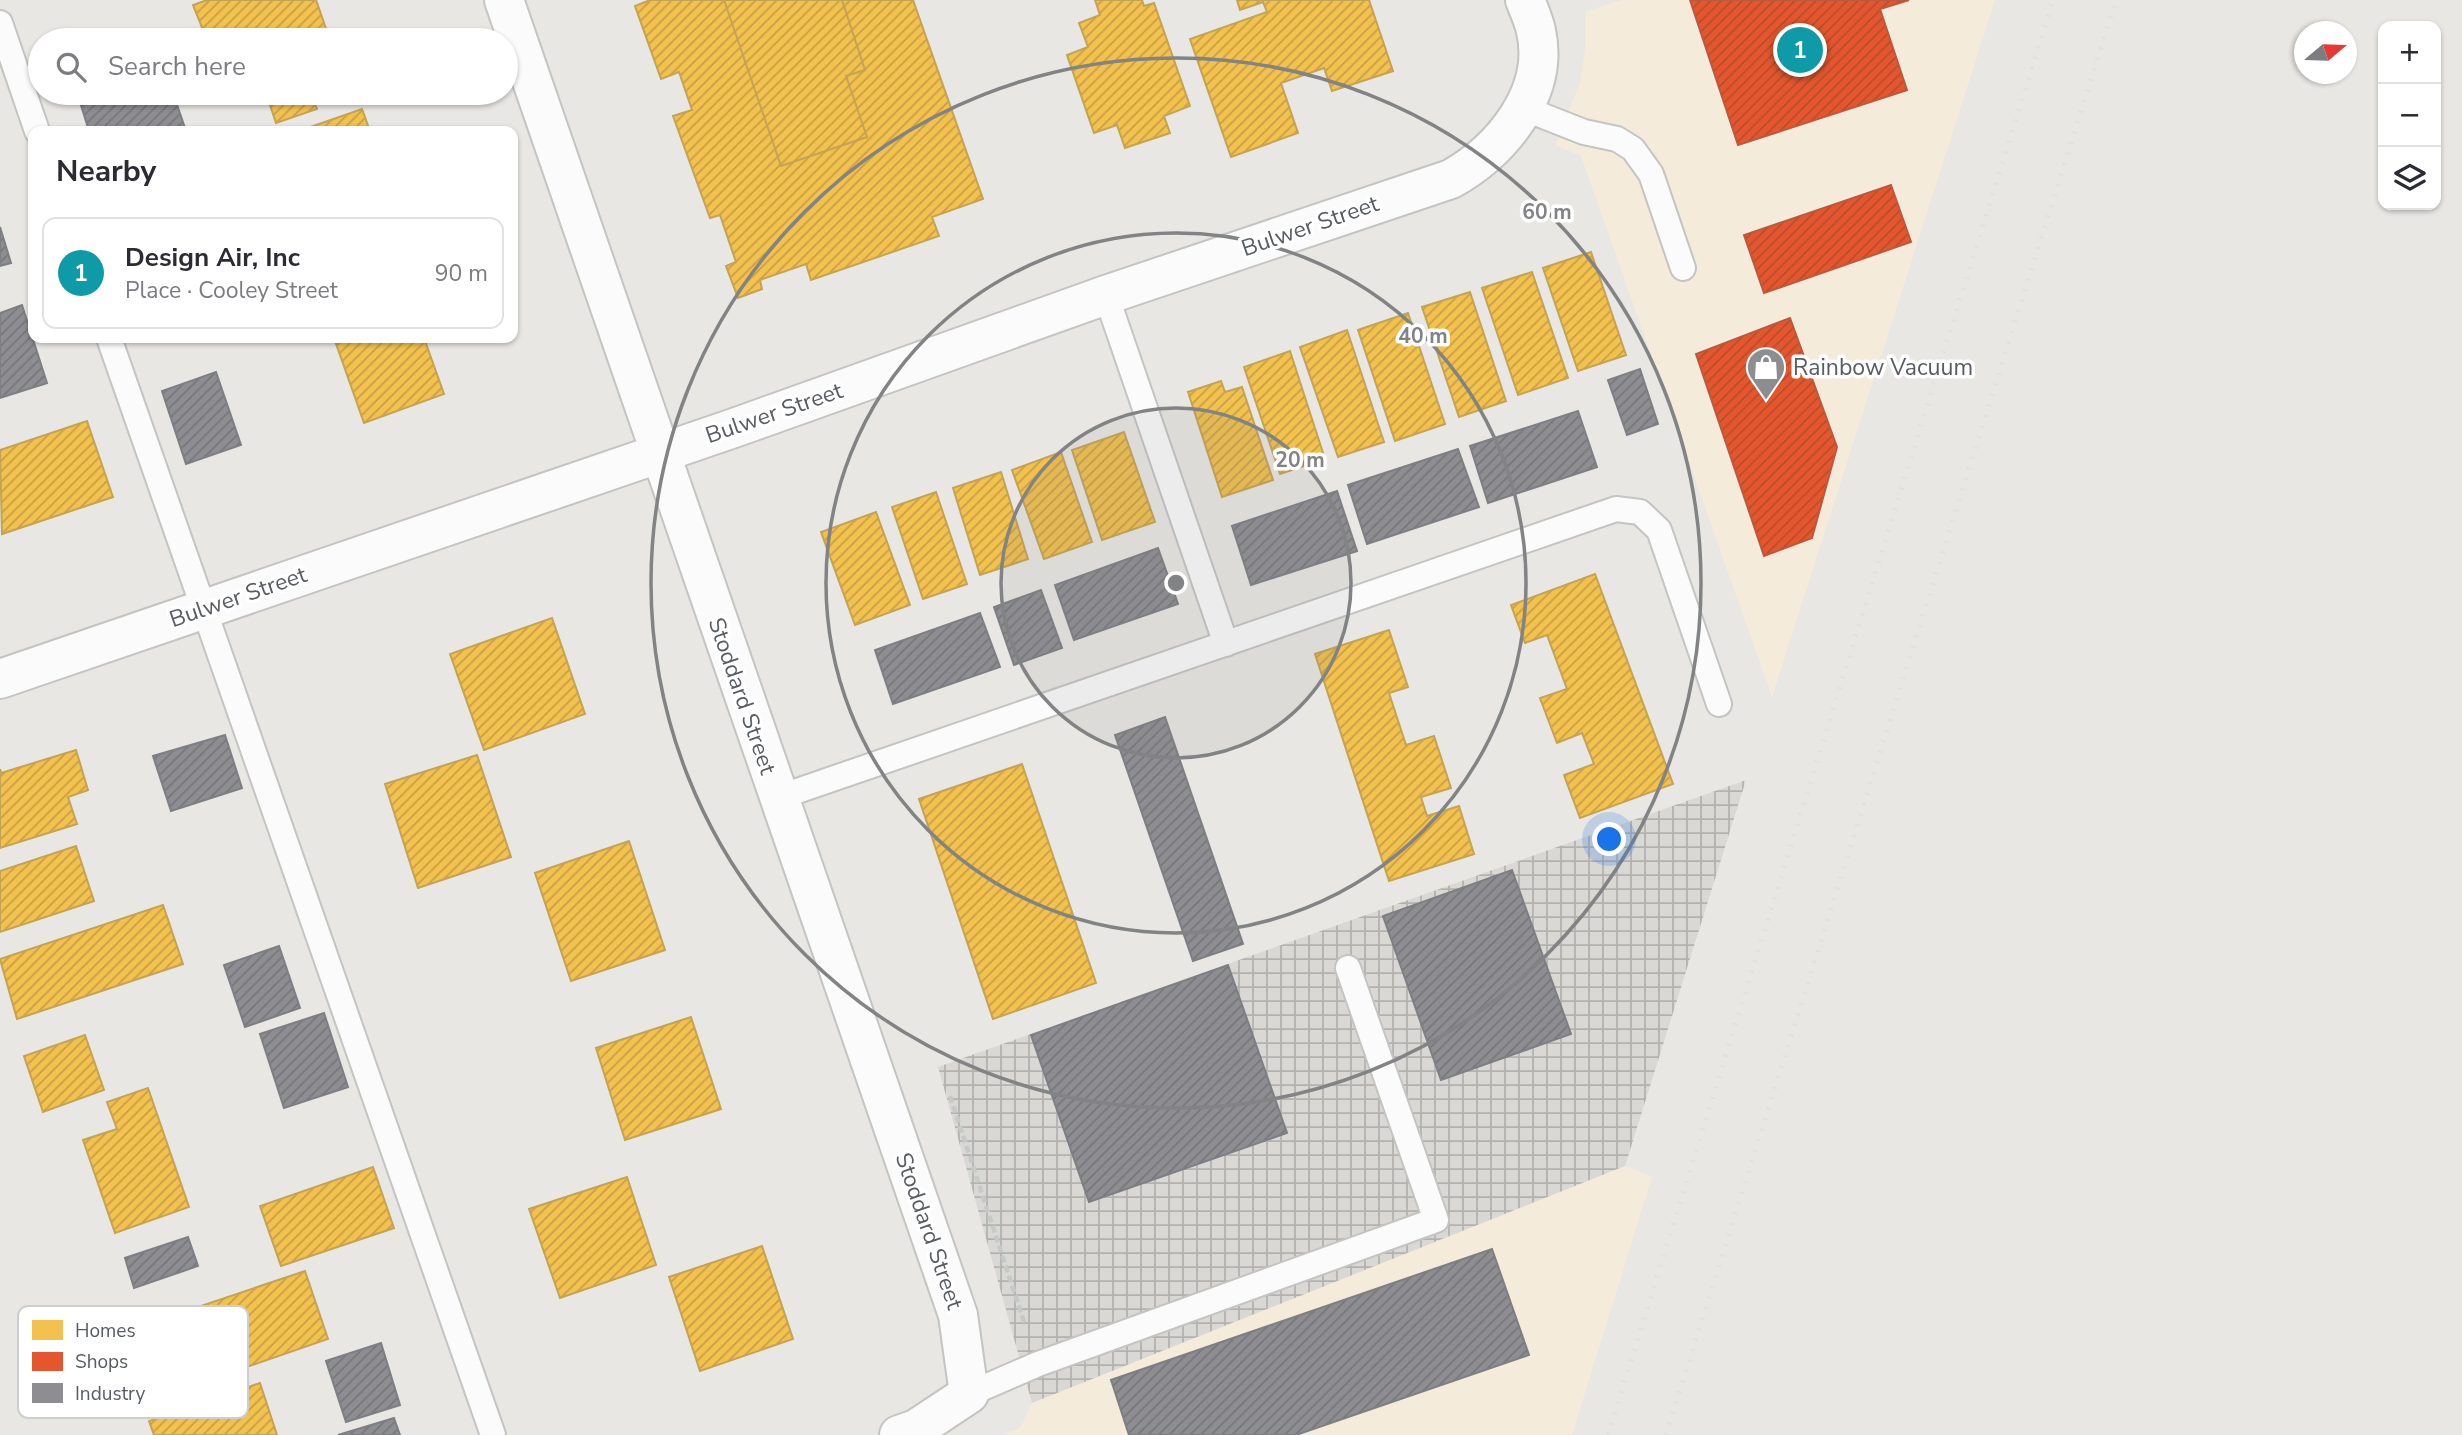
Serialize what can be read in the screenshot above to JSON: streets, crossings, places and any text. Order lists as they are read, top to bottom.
{
  "streets": {
    "street": ["Bulwer Street", "Stoddard Street"]
  },
  "crossings": [
    ["Bulwer Street", "Stoddard Street"]
  ],
  "places": {
    "shop": ["Rainbow Vacuum"]
  },
  "legend": ["Homes", "Shops", "Industry"],
  "north": "right",
  "page": {
    "map_buttons": ["+", "−"],
    "pins": "1",
    "search": "Search here",
    "heading": "Nearby",
    "list": [
      {
        "mark": "1",
        "name": "Design Air, Inc",
        "note": "Place · Cooley Street",
        "value": "90 m"
      }
    ]
  },
  "rings": ["60 m", "40 m", "20 m"]
}
